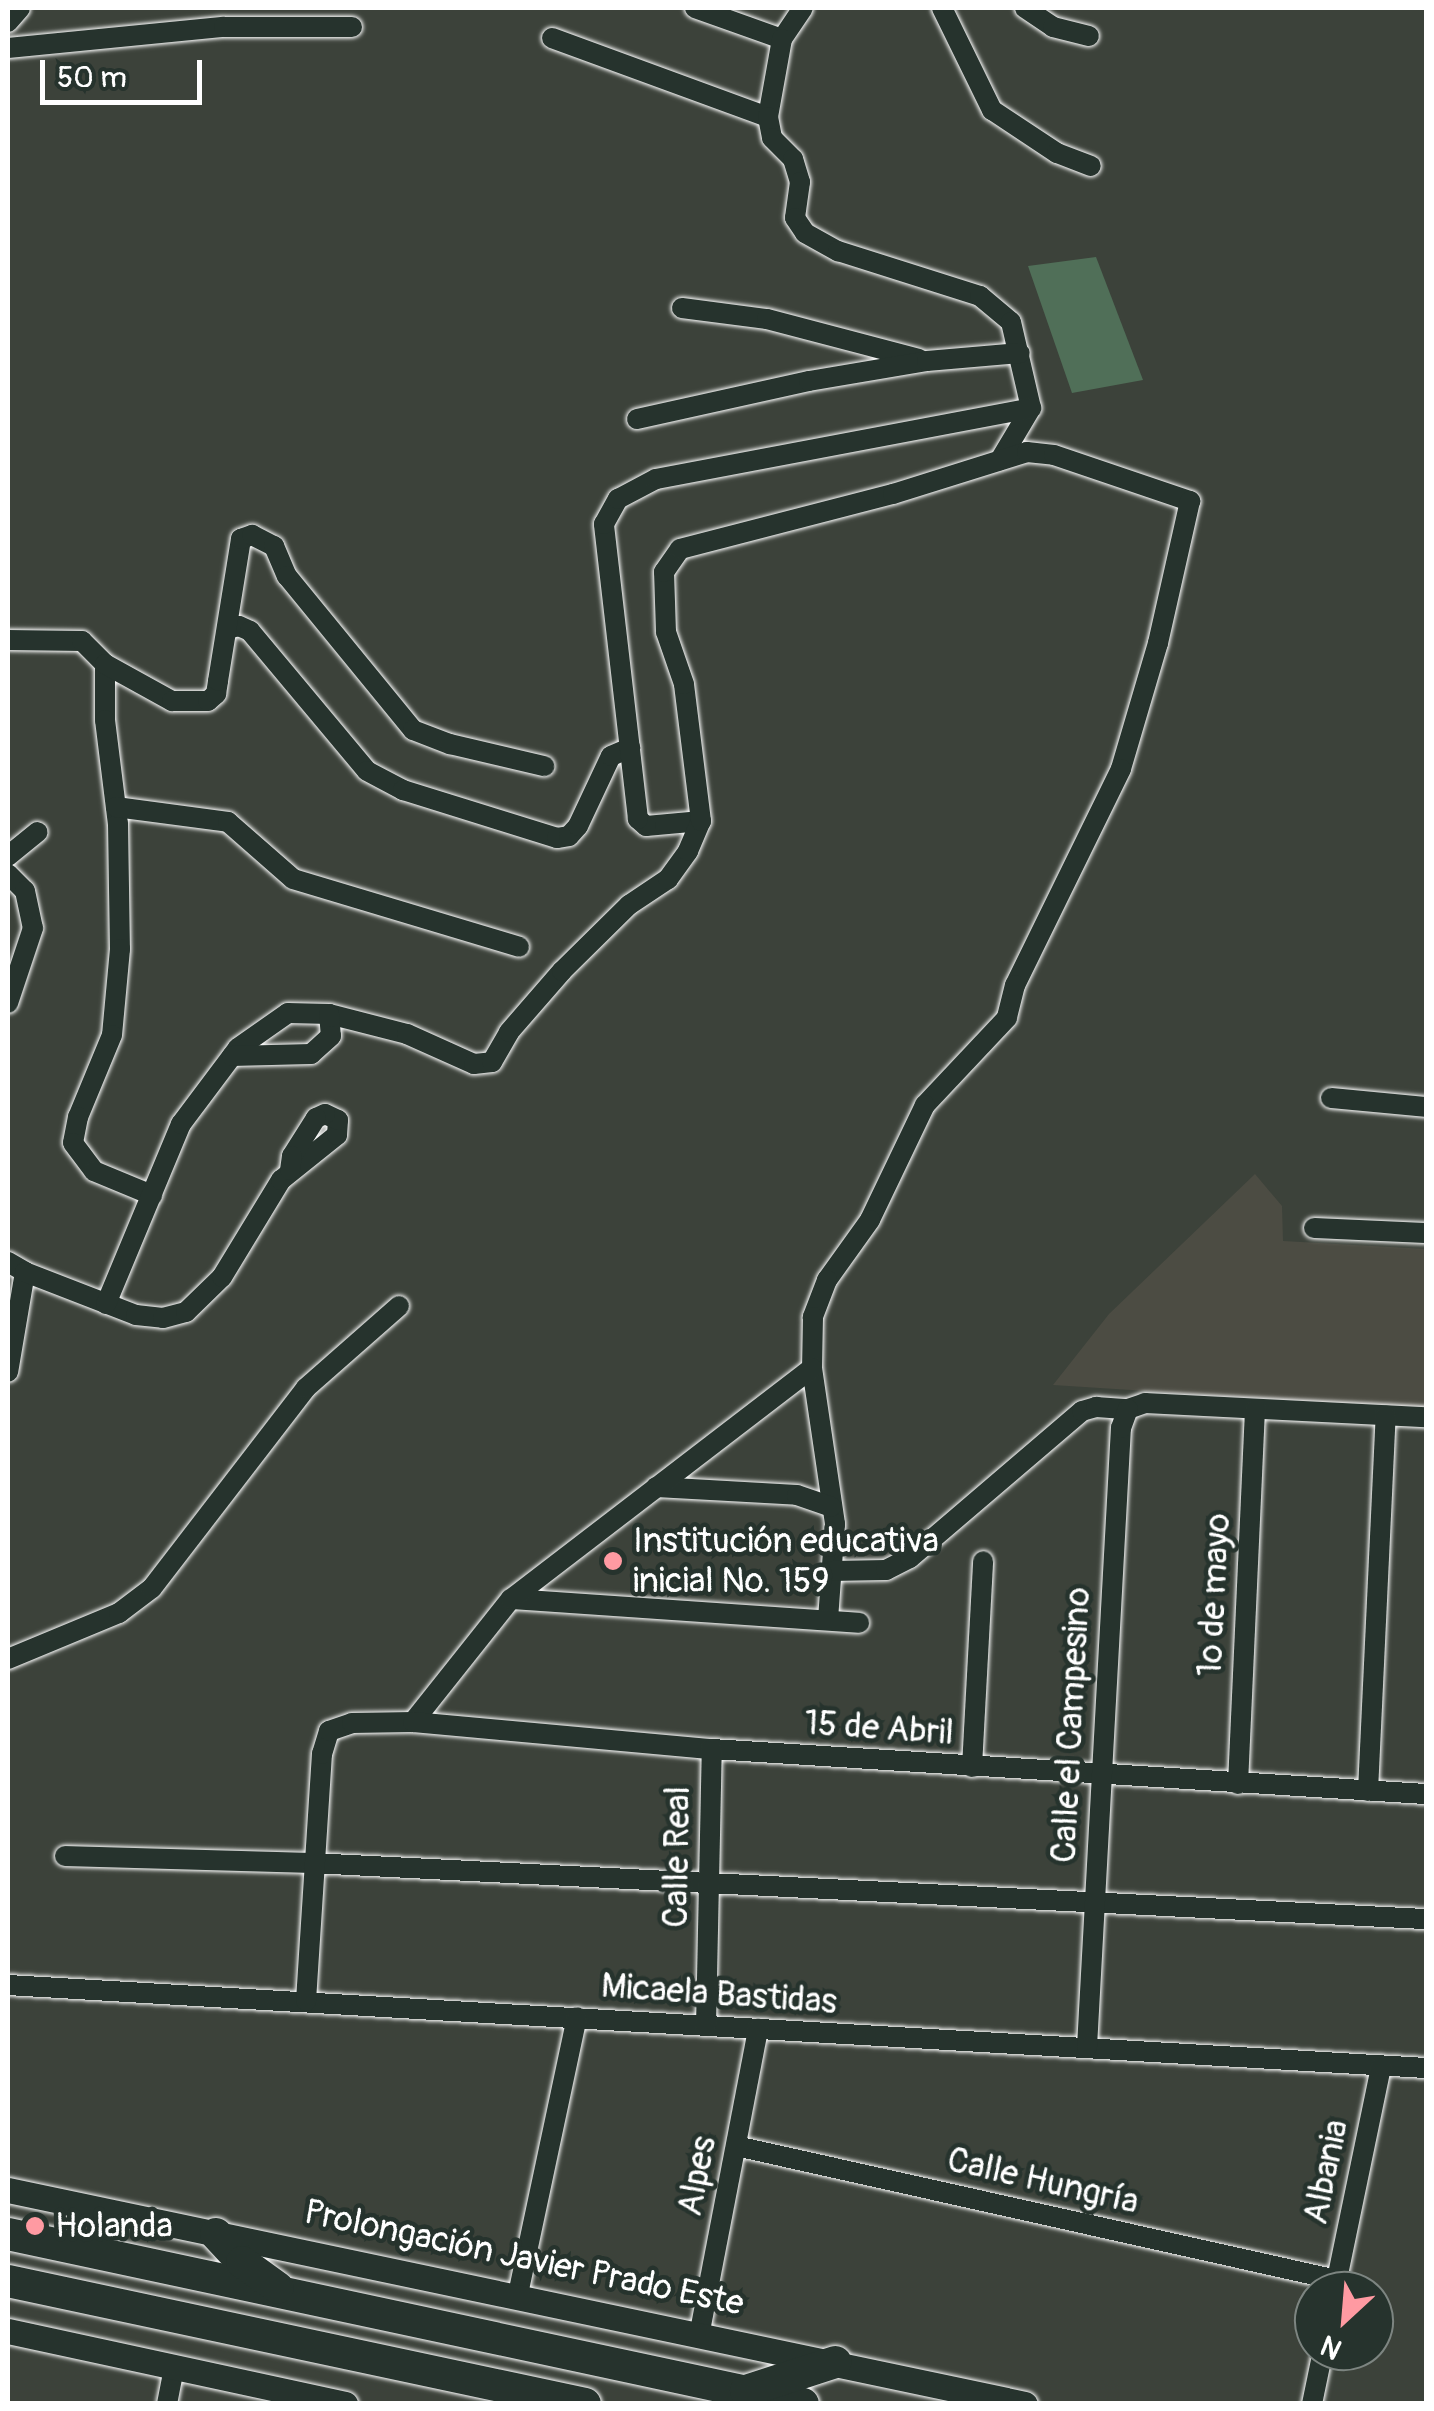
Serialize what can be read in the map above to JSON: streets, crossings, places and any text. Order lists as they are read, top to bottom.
{
  "streets": {
    "street": [
      "1º de mayo",
      "Calle el Campesino",
      "15 de Abril",
      "Calle Real",
      "Micaela Bastidas",
      "Albania",
      "Alpes",
      "Calle Hungría",
      "Prolongación Javier Prado Este"
    ]
  },
  "crossings": [
    ["1º de mayo", "15 de Abril"],
    ["Calle el Campesino", "15 de Abril"],
    ["Calle el Campesino", "Micaela Bastidas"],
    ["15 de Abril", "Calle Real"],
    ["Calle Real", "Micaela Bastidas"],
    ["Micaela Bastidas", "Albania"],
    ["Micaela Bastidas", "Alpes"],
    ["Alpes", "Calle Hungría"],
    ["Alpes", "Prolongación Javier Prado Este"]
  ],
  "places": ["Institución educativa inicial No. 159", "Holanda"],
  "scale_bar": "50 m",
  "north": "bottom left"
}
